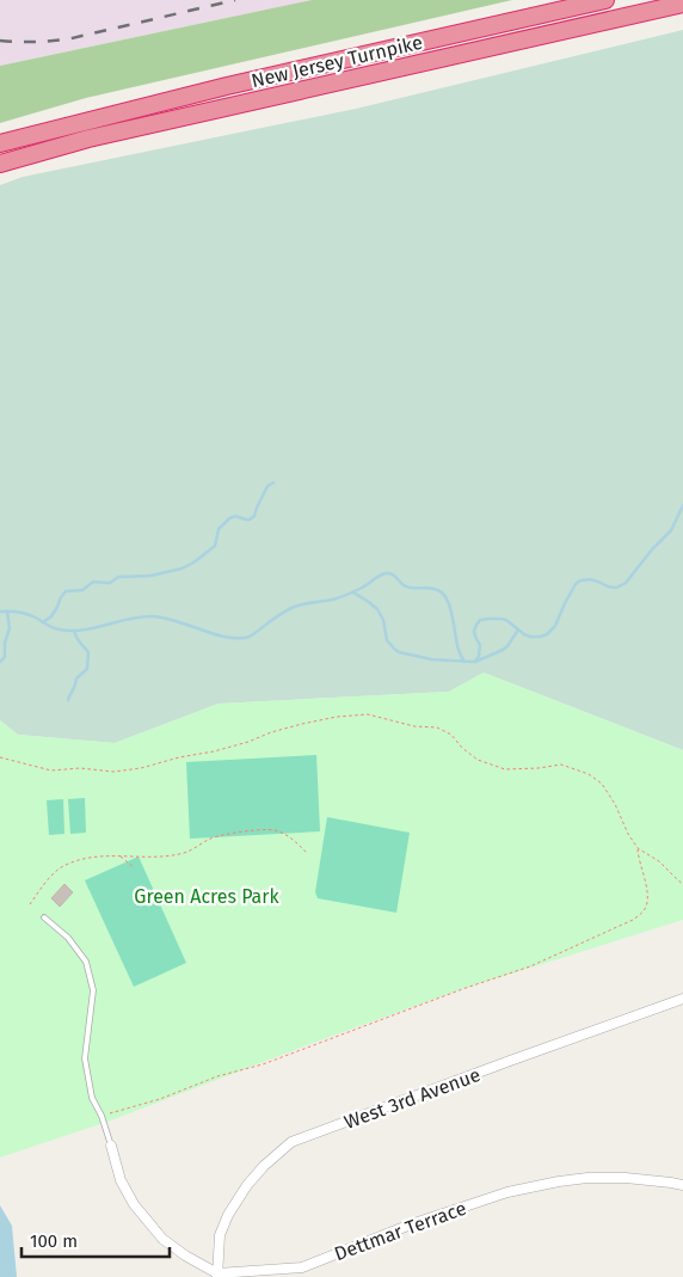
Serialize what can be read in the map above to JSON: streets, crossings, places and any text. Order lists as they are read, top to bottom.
{
  "streets": {
    "highway": ["New Jersey Turnpike"],
    "street": ["West 3rd Avenue", "Dettmar Terrace"]
  },
  "crossings": [
    ["West 3rd Avenue", "Dettmar Terrace"]
  ],
  "parks": ["Green Acres Park"],
  "scale_bar": "100 m"
}
